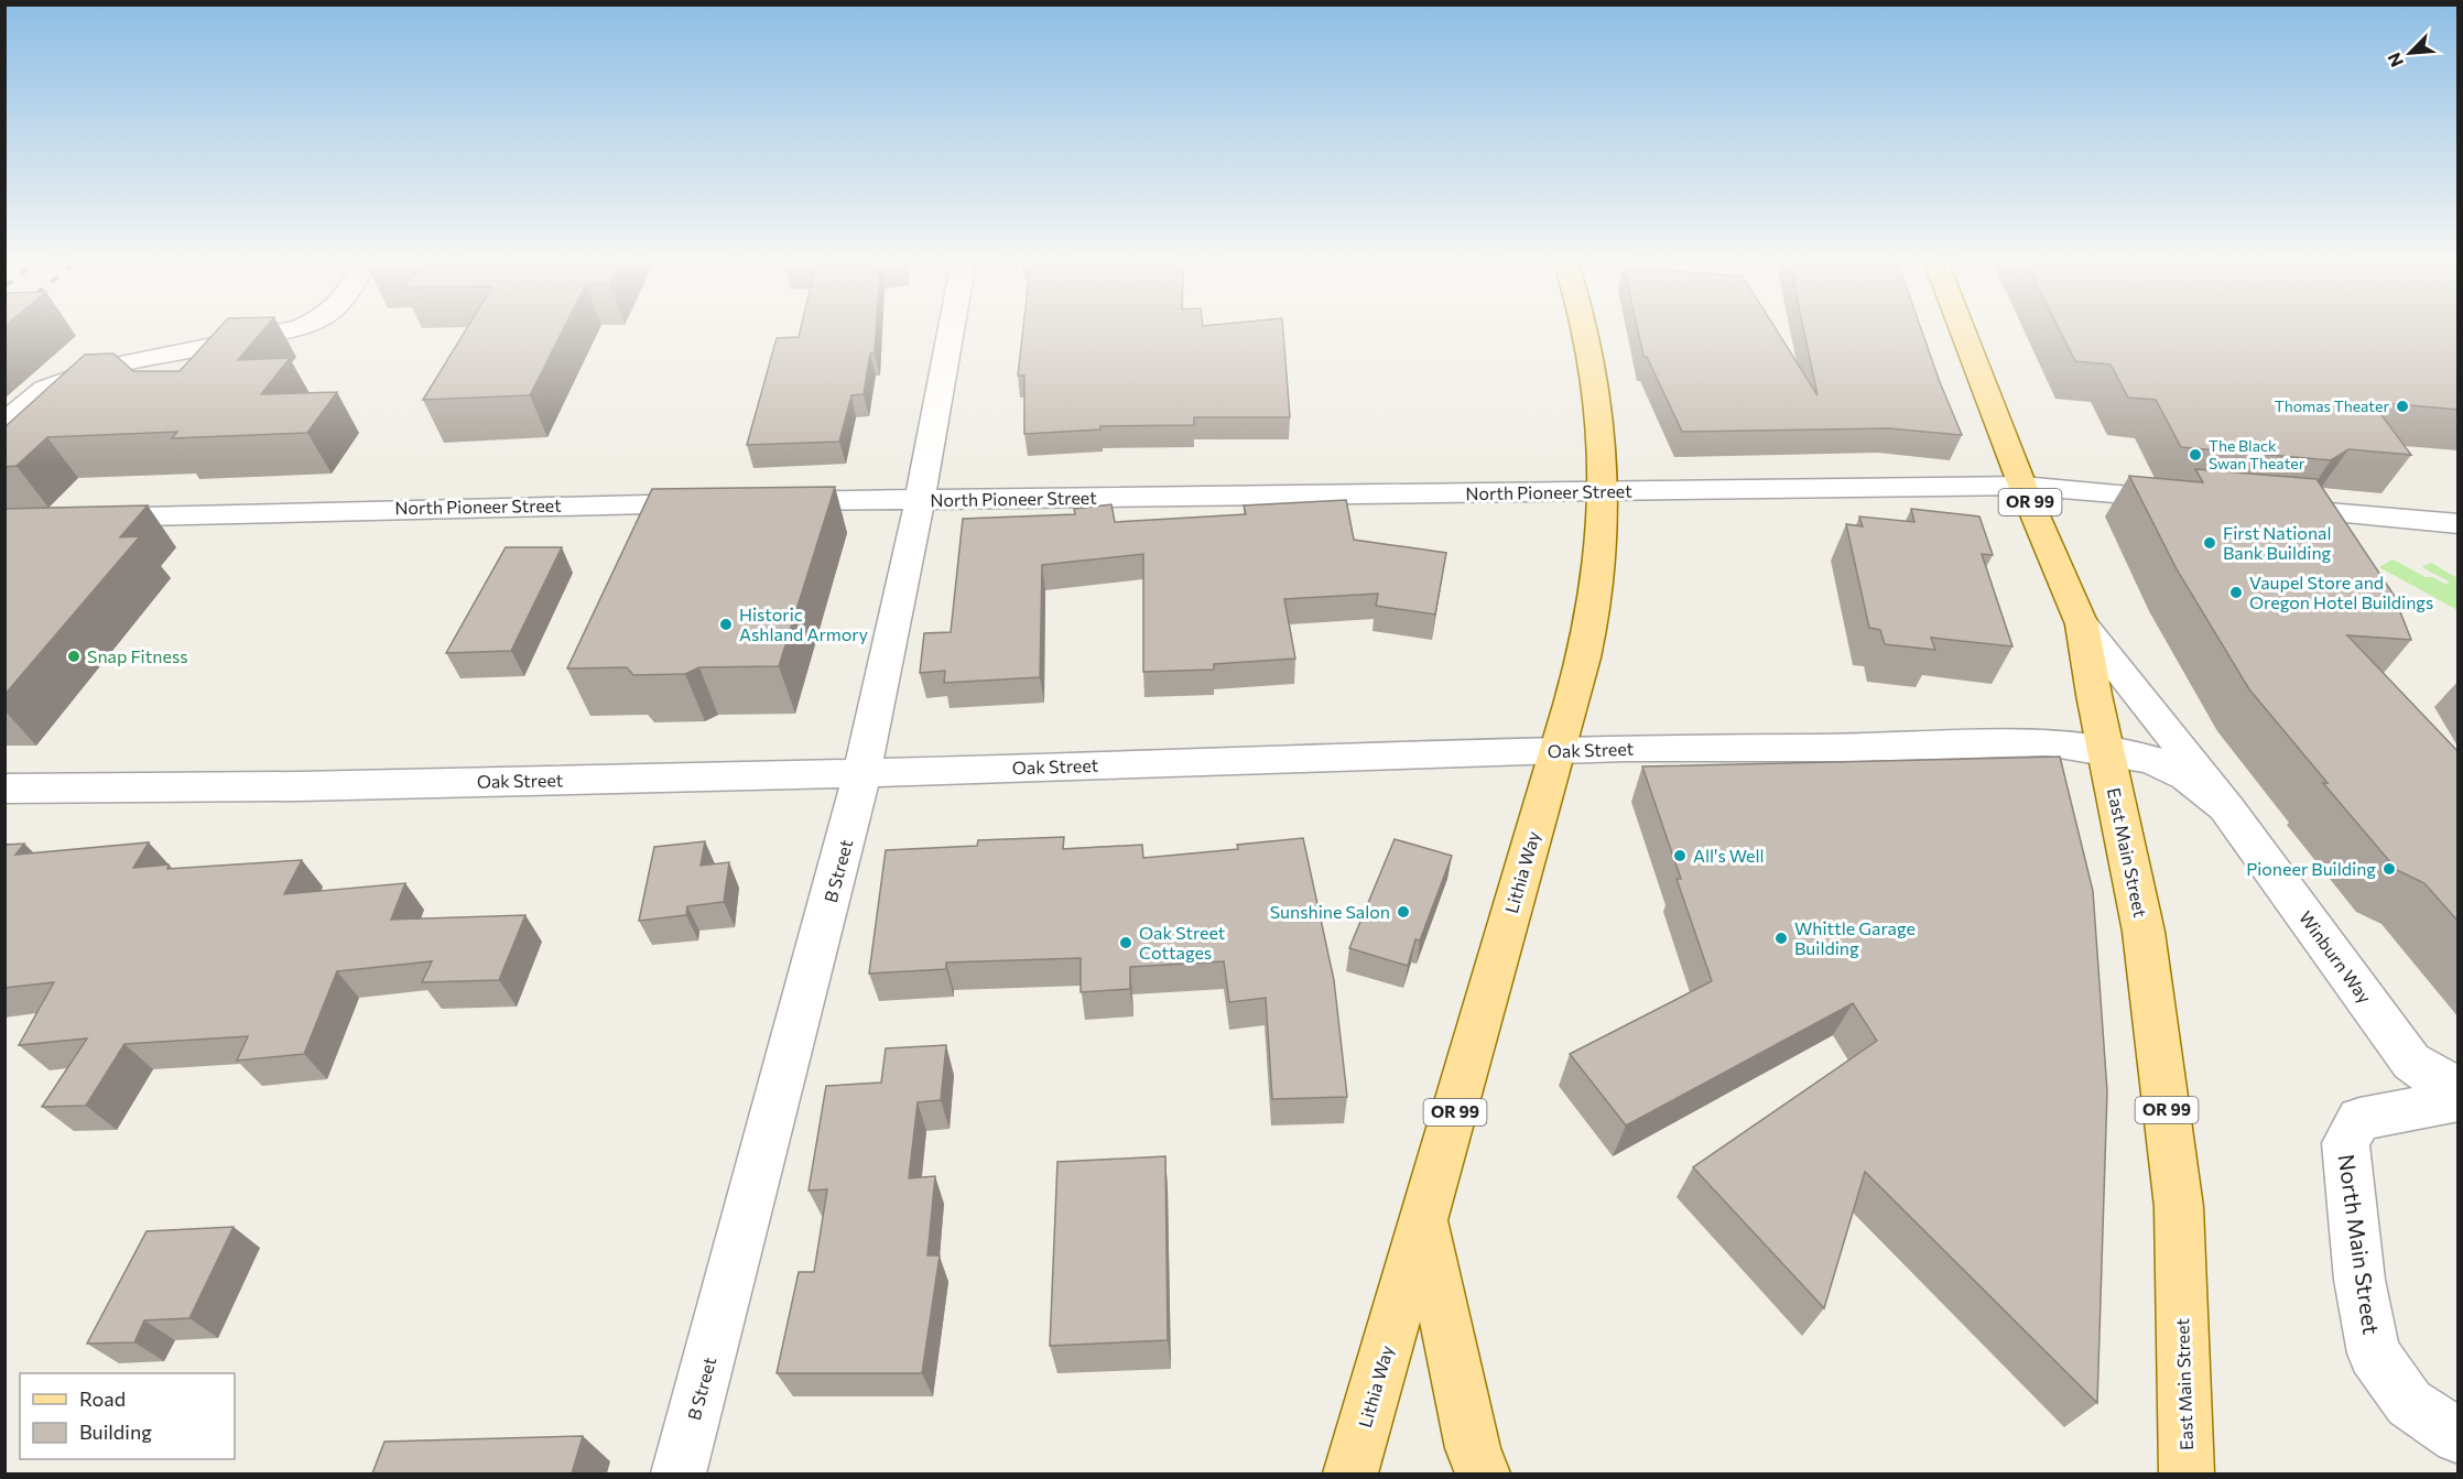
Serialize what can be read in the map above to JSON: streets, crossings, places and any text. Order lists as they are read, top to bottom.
{
  "streets": {
    "main road": ["OR 99", "East Main Street", "Lithia Way"],
    "street": [
      "North Pioneer Street",
      "Oak Street",
      "B Street",
      "Winburn Way",
      "North Main Street"
    ]
  },
  "crossings": [
    ["North Pioneer Street", "East Main Street"],
    ["North Pioneer Street", "B Street"],
    ["North Pioneer Street", "Lithia Way"],
    ["Oak Street", "East Main Street"],
    ["Oak Street", "B Street"],
    ["Oak Street", "Lithia Way"],
    ["Oak Street", "Winburn Way"],
    ["East Main Street", "Winburn Way"]
  ],
  "places": [
    "Thomas Theater",
    "The Black Swan Theater",
    "First National Bank Building",
    "Vaupel Store and Oregon Hotel Buildings",
    "Historic Ashland Armory",
    "Snap Fitness",
    "All's Well",
    "Pioneer Building",
    "Sunshine Salon",
    "Whittle Garage Building",
    "Oak Street Cottages"
  ],
  "legend": ["Road", "Building"],
  "north": "bottom left"
}
